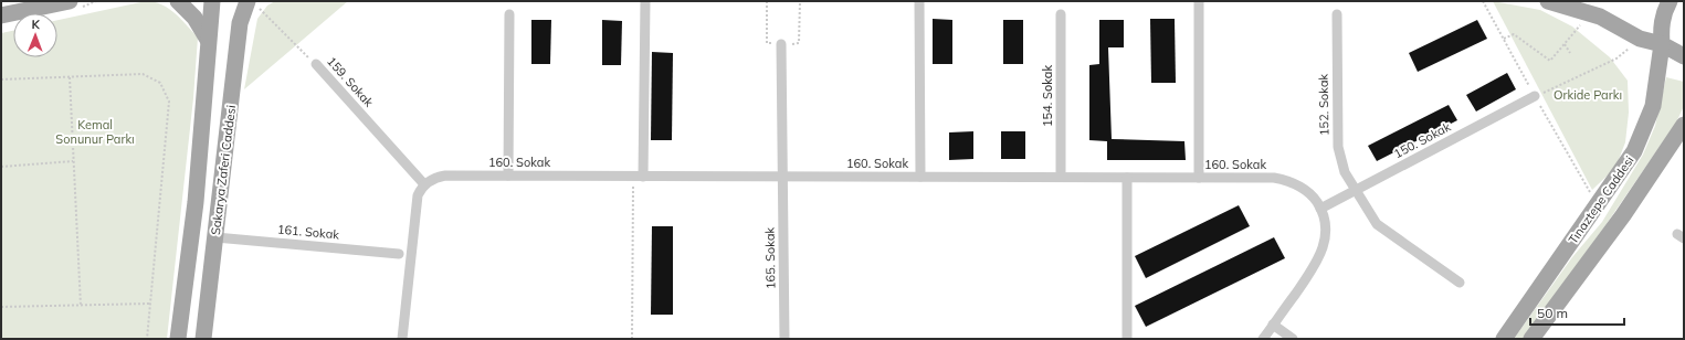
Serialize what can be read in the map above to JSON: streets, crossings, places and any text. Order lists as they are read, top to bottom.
{
  "streets": {
    "main road": ["Sakarya Zaferi Caddesi", "Tınaztepe Caddesi"],
    "street": [
      "159. Sokak",
      "154. Sokak",
      "152. Sokak",
      "150. Sokak",
      "160. Sokak",
      "161. Sokak",
      "165. Sokak"
    ]
  },
  "crossings": [
    ["159. Sokak", "160. Sokak"],
    ["159. Sokak", "Sakarya Zaferi Caddesi"],
    ["154. Sokak", "160. Sokak"],
    ["152. Sokak", "150. Sokak"],
    ["150. Sokak", "160. Sokak"],
    ["160. Sokak", "165. Sokak"],
    ["Sakarya Zaferi Caddesi", "161. Sokak"]
  ],
  "parks": ["Orkide Parkı", "Kemal Sonunur Parkı"],
  "scale_bar": "50 m",
  "north": "top"
}
